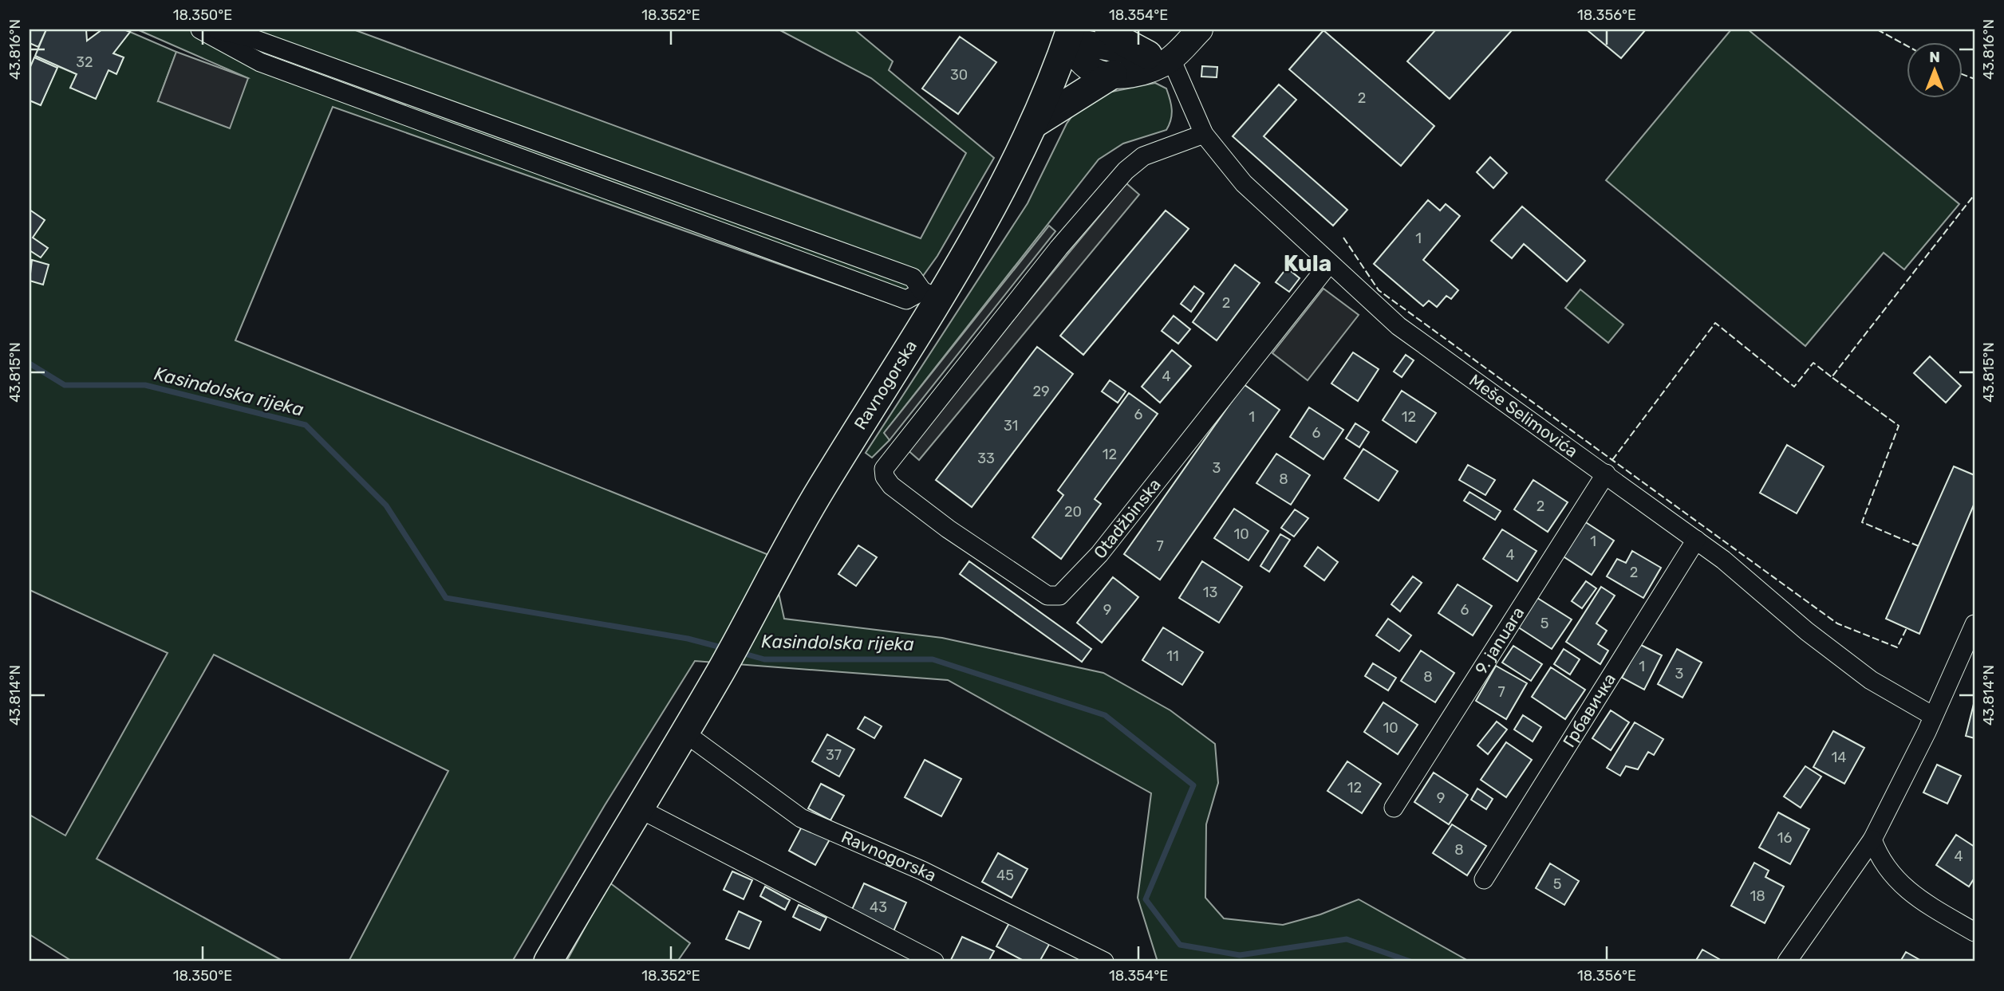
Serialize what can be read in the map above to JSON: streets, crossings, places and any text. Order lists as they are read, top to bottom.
{
  "streets": {
    "main road": ["Ravnogorska"],
    "street": [
      "Meše Selimovića",
      "Otadžbinska",
      "9. januara",
      "Грбавичка"
    ]
  },
  "crossings": [
    ["Meše Selimovića", "Otadžbinska"],
    ["Meše Selimovića", "9. januara"],
    ["Meše Selimovića", "Грбавичка"]
  ],
  "districts": ["Kula"],
  "water": ["Kasindolska rijeka"],
  "house_numbers": [
    "32",
    "30",
    "2",
    "1",
    "2",
    "4",
    "29",
    "6",
    "1",
    "12",
    "31",
    "6",
    "12",
    "33",
    "3",
    "8",
    "2",
    "20",
    "10",
    "1",
    "7",
    "4",
    "2",
    "13",
    "9",
    "6",
    "5",
    "11",
    "1",
    "3",
    "8",
    "7",
    "10",
    "37",
    "14",
    "12",
    "9",
    "16",
    "8",
    "4",
    "45",
    "5",
    "18",
    "43"
  ],
  "north": "top",
  "coordinates": [
    "18.350°E",
    "18.352°E",
    "18.354°E",
    "18.356°E",
    "43.816°N",
    "43.815°N",
    "43.814°N"
  ]
}
